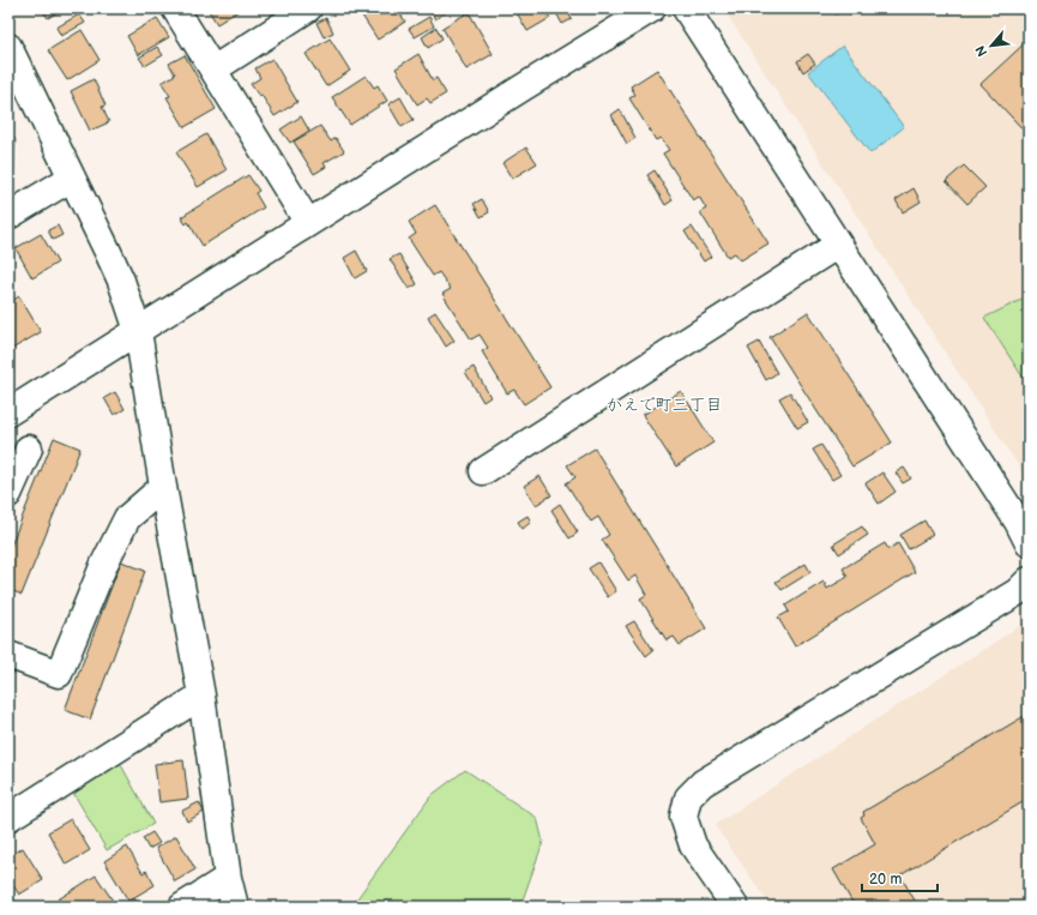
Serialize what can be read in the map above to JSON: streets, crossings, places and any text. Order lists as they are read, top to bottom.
{
  "districts": ["かえで町三丁目"],
  "scale_bar": "20 m",
  "north": "bottom left"
}
